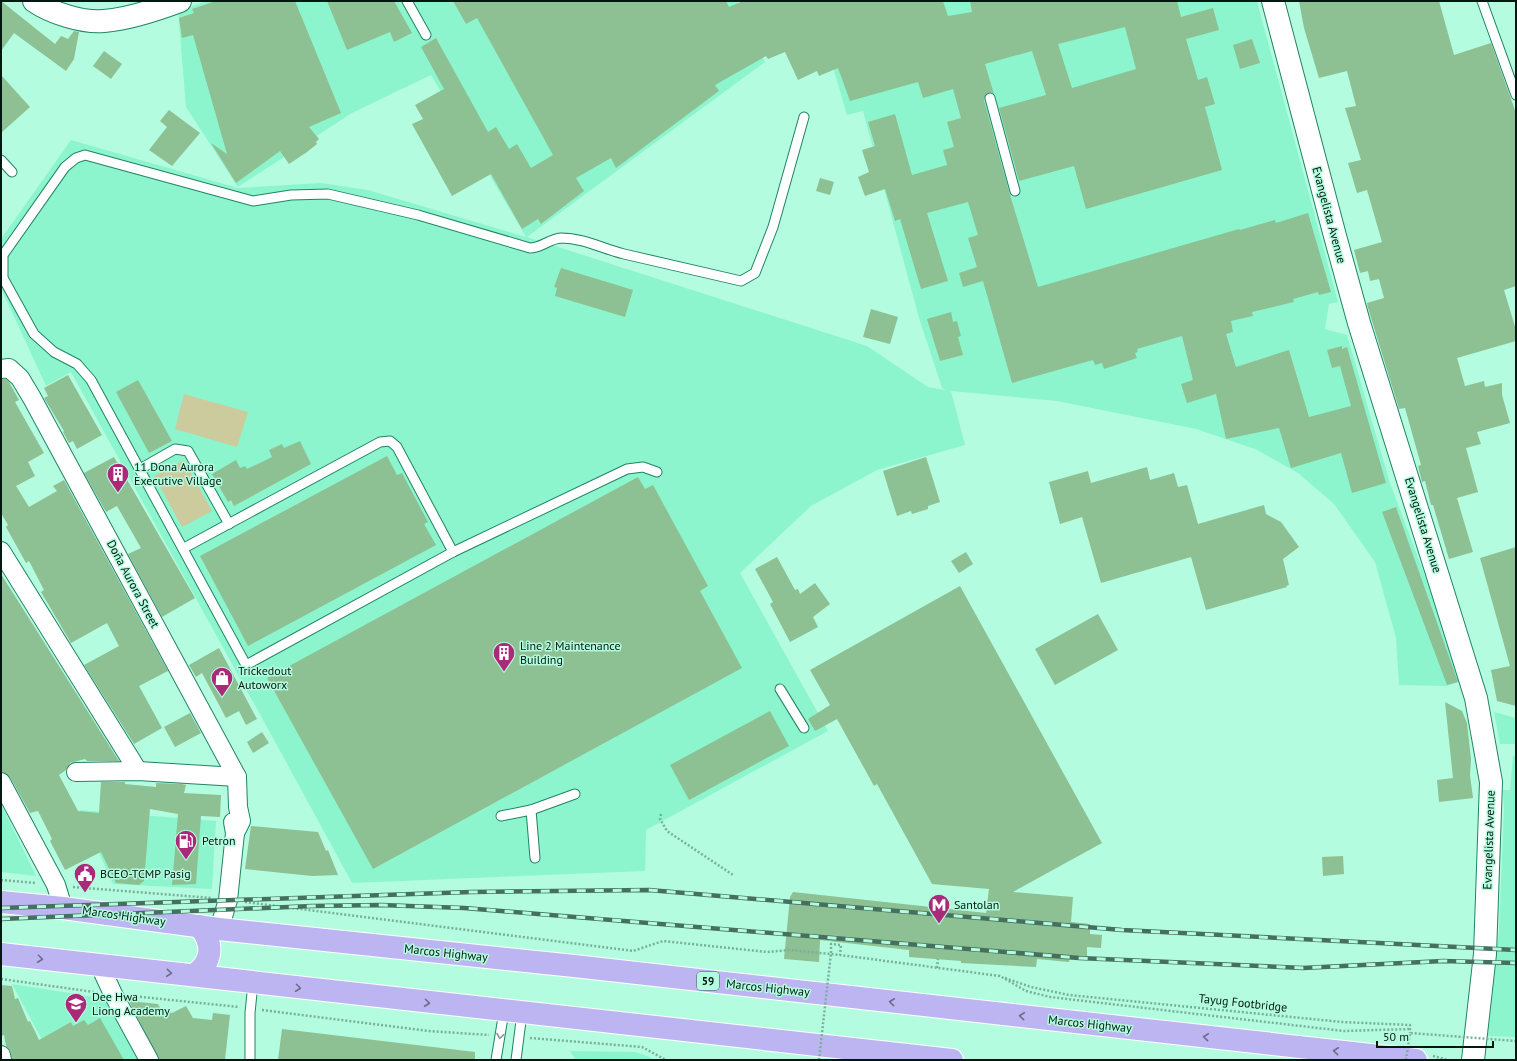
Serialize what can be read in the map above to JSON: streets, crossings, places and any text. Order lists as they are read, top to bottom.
{
  "streets": {
    "main road": ["Marcos Highway", "59"],
    "street": ["Evangelista Avenue", "Doña Aurora Street"],
    "path": ["Tayug Footbridge"]
  },
  "crossings": [
    ["Doña Aurora Street", "Marcos Highway"]
  ],
  "places": {
    "building": ["11 Dona Aurora Executive Village", "Line 2 Maintenance Building"],
    "shop": ["Trickedout Autoworx"],
    "fuel station": ["Petron"],
    "public building": ["BCEO-TCMP Pasig"],
    "metro station": ["Santolan"],
    "school or university": ["Dee Hwa Liong Academy"]
  },
  "scale_bar": "50 m"
}
